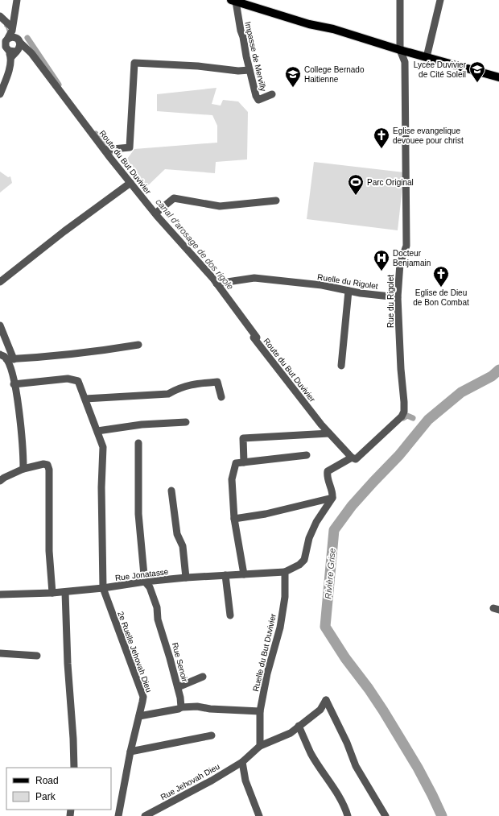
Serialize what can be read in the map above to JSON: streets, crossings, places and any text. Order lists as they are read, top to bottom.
{
  "streets": {
    "street": [
      "Impasse de Mervilly",
      "Route du But Duvivier",
      "Ruelle du Rigolet",
      "Rue du Rigolet",
      "Rue Jonatasse",
      "2e Ruelle Jehovah Dieu",
      "Ruelle du But Duvivier",
      "Rue Senoir",
      "Rue Jehovah Dieu"
    ]
  },
  "crossings": [
    ["Route du But Duvivier", "Ruelle du Rigolet"],
    ["Route du But Duvivier", "Rue du Rigolet"],
    ["Ruelle du Rigolet", "Rue du Rigolet"],
    ["Rue Jonatasse", "2e Ruelle Jehovah Dieu"],
    ["Rue Jonatasse", "Ruelle du But Duvivier"],
    ["Rue Jonatasse", "Rue Senoir"]
  ],
  "water": ["canal d'arosage de dos rigole", "Rivière Grise"],
  "places": {
    "school or university": ["Lycée Duvivier de Cité Soleil", "College Bernado Haitienne"],
    "church": ["Eglise evangelique devouee pour christ", "Eglise de Dieu de Bon Combat"],
    "sports": ["Parc Original"],
    "hospital": ["Docteur Benjamain"]
  },
  "legend": ["Road", "Park"]
}
